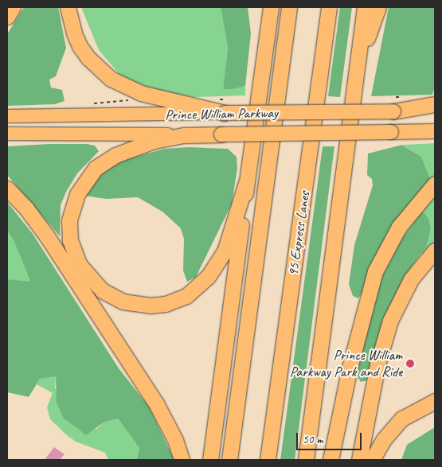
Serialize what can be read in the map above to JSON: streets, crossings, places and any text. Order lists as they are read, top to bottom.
{
  "streets": {
    "highway": ["Prince William Parkway", "95 Express Lanes"]
  },
  "places": ["Prince William Parkway Park and Ride"],
  "scale_bar": "50 m"
}
